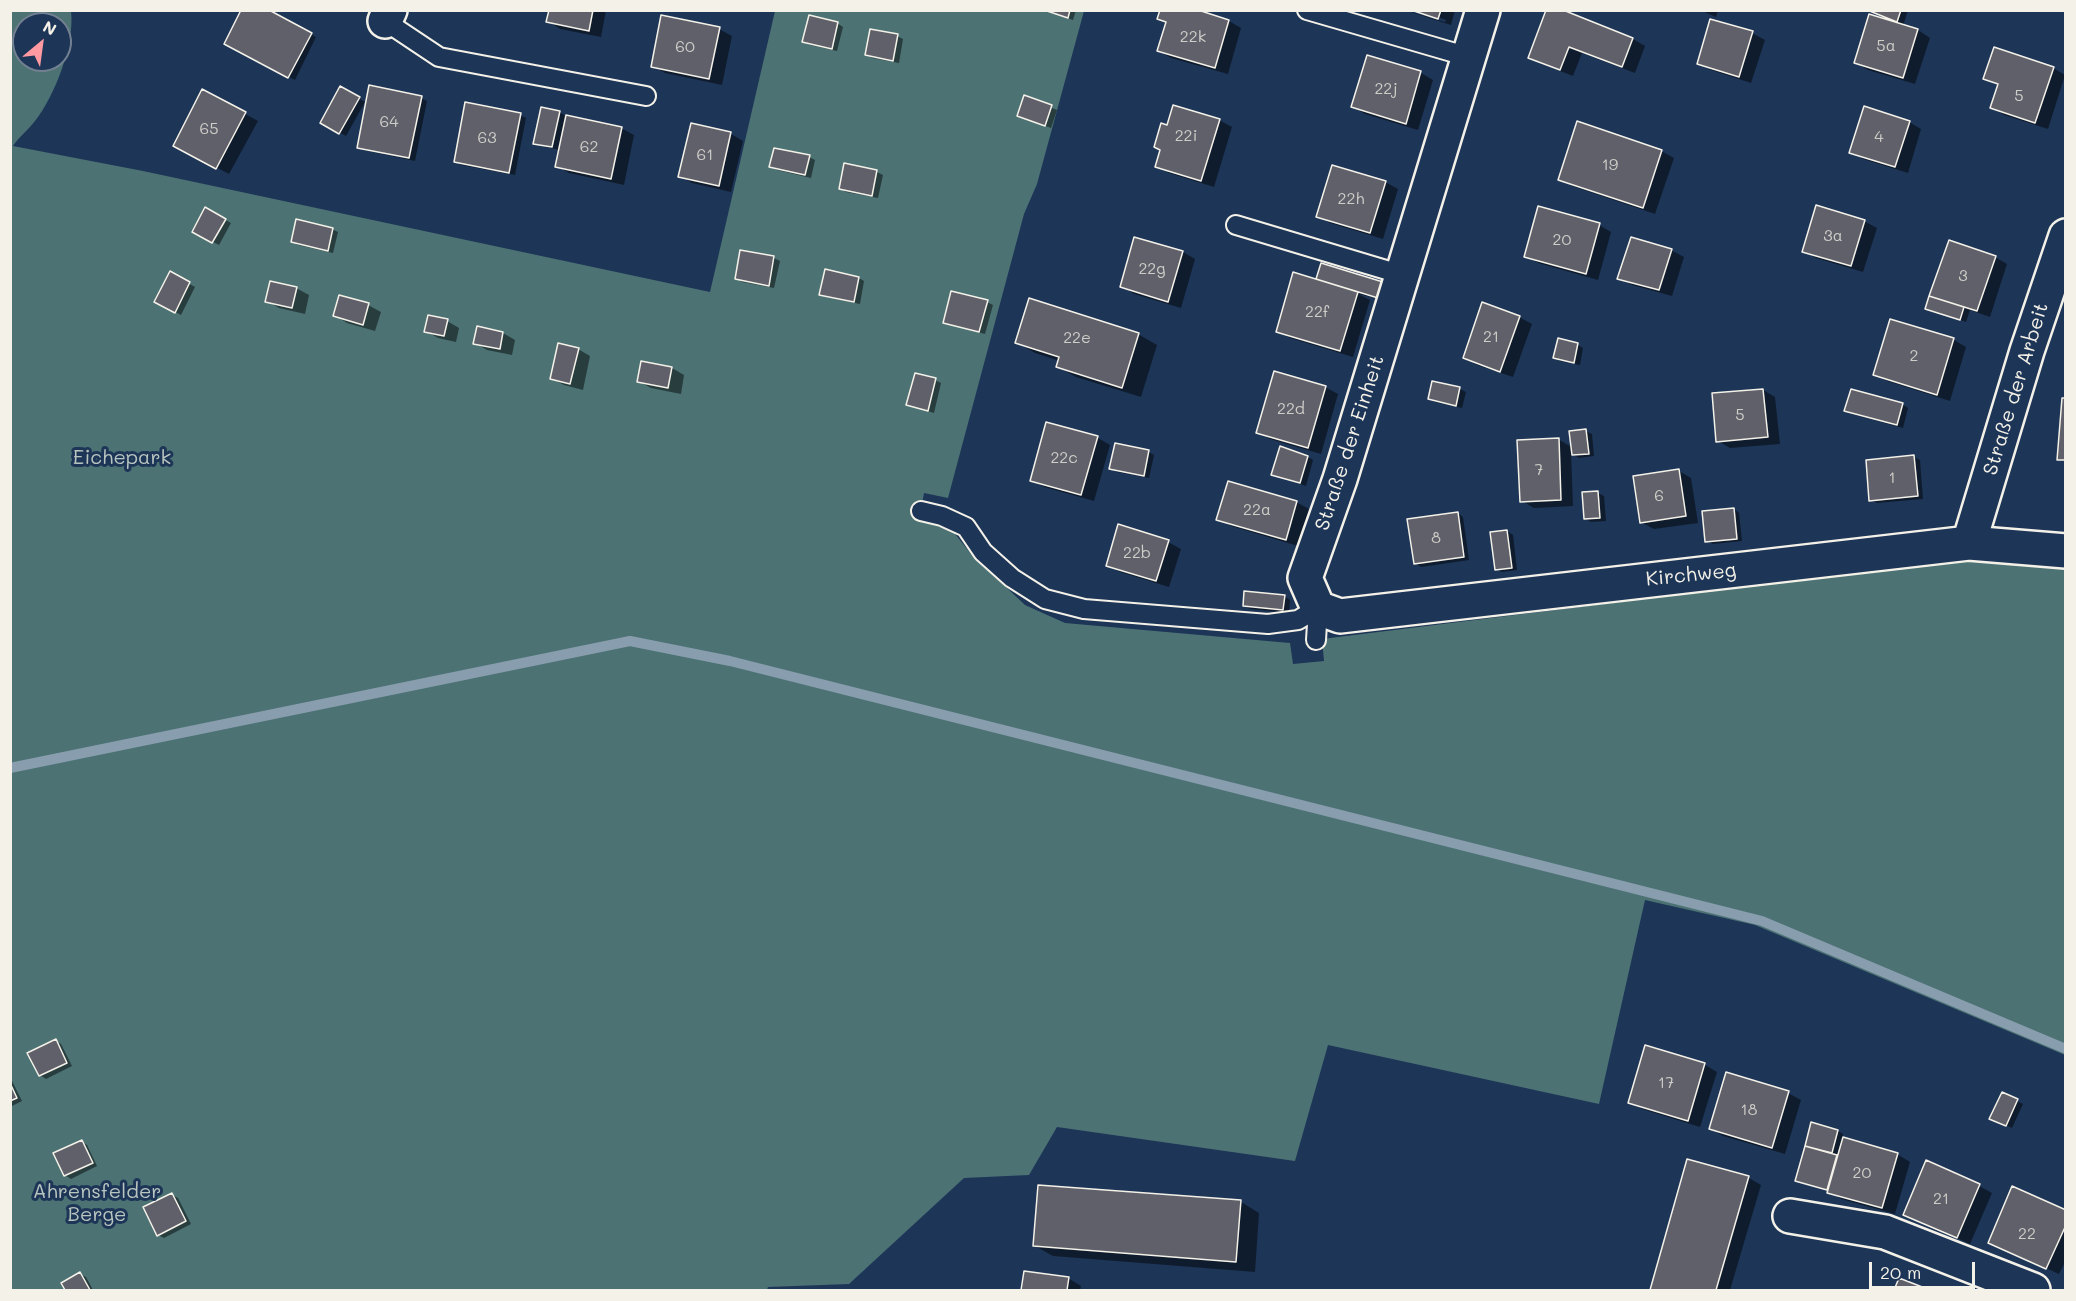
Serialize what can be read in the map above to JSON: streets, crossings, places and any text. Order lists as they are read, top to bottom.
{
  "streets": {
    "street": ["Straße der Arbeit", "Straße der Einheit", "Kirchweg"]
  },
  "crossings": [
    ["Straße der Arbeit", "Kirchweg"],
    ["Straße der Einheit", "Kirchweg"]
  ],
  "parks": ["Eichepark", "Ahrensfelder Berge"],
  "house_numbers": [
    "22k",
    "5a",
    "60",
    "22j",
    "5",
    "64",
    "65",
    "22i",
    "4",
    "63",
    "62",
    "61",
    "19",
    "22h",
    "3a",
    "20",
    "22g",
    "3",
    "22f",
    "21",
    "22e",
    "2",
    "22d",
    "5",
    "22c",
    "7",
    "1",
    "6",
    "22a",
    "8",
    "22b",
    "17",
    "18",
    "20",
    "21",
    "22"
  ],
  "scale_bar": "20 m",
  "north": "top right"
}
